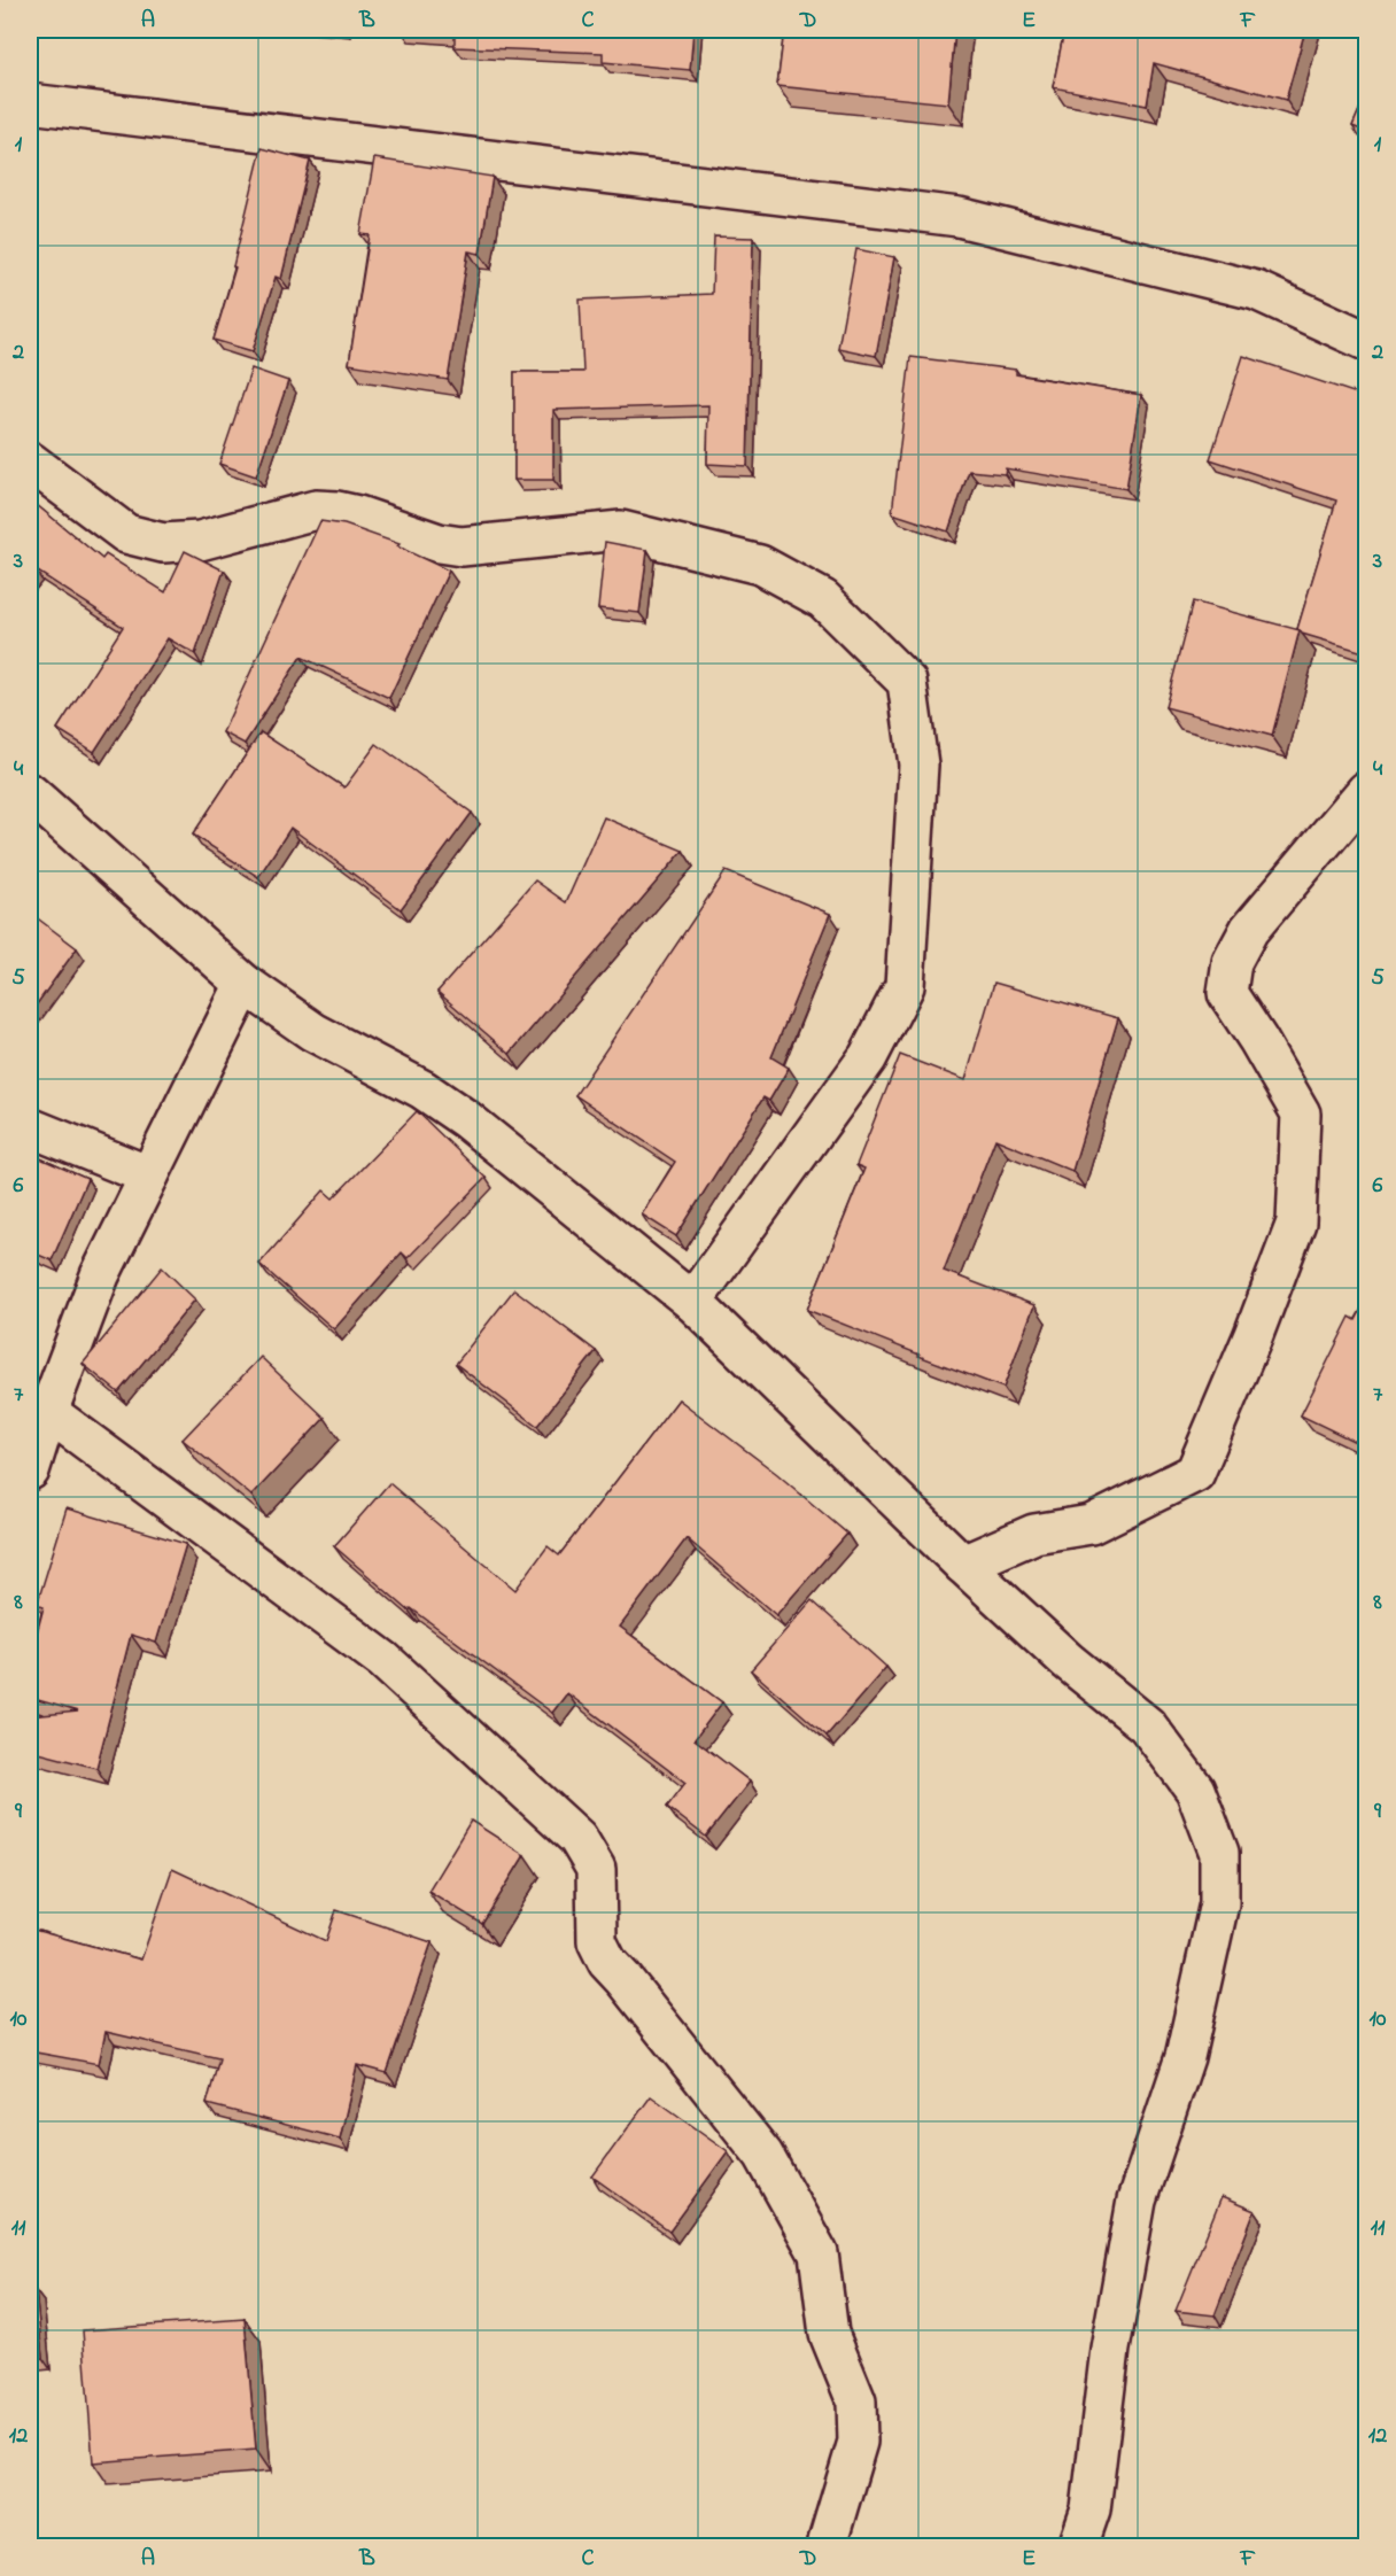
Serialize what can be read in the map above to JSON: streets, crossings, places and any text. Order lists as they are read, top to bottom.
{
  "grid": {
    "columns": [
      "A",
      "B",
      "C",
      "D",
      "E",
      "F"
    ],
    "rows": [
      "1",
      "2",
      "3",
      "4",
      "5",
      "6",
      "7",
      "8",
      "9",
      "10",
      "11",
      "12"
    ]
  }
}
